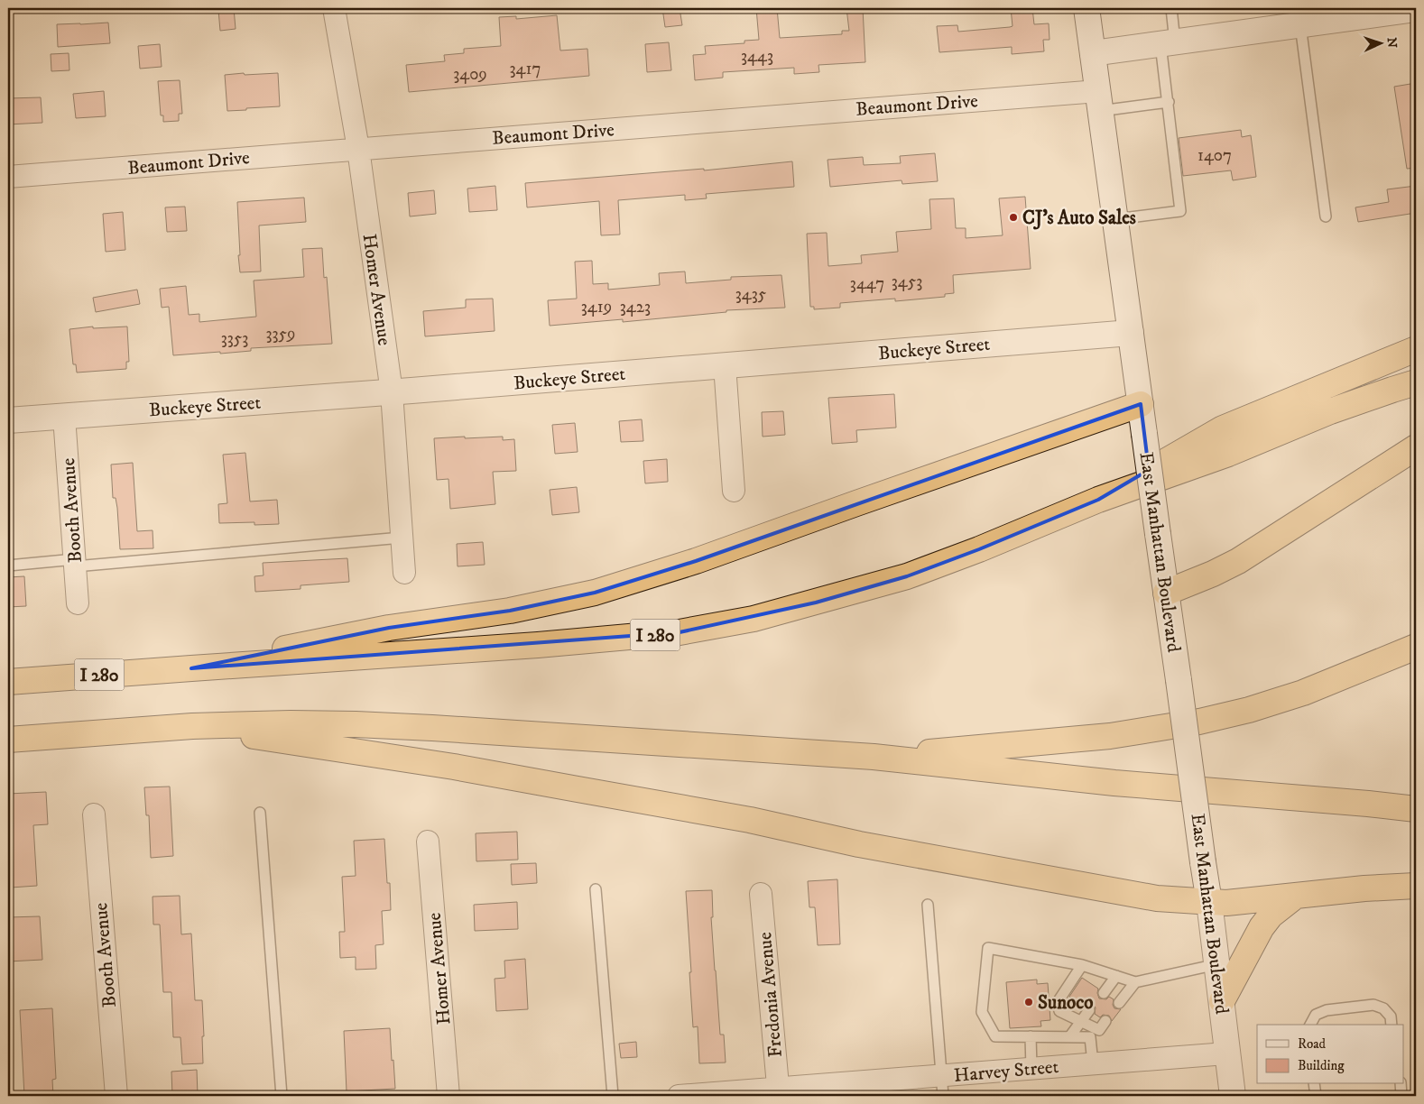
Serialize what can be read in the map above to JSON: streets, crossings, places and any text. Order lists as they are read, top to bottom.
{
  "streets": {
    "highway": ["I 280"],
    "street": [
      "Beaumont Drive",
      "Homer Avenue",
      "Buckeye Street",
      "Booth Avenue",
      "East Manhattan Boulevard",
      "Fredonia Avenue",
      "Harvey Street"
    ]
  },
  "crossings": [
    ["Beaumont Drive", "Homer Avenue"],
    ["Beaumont Drive", "East Manhattan Boulevard"],
    ["Homer Avenue", "Buckeye Street"],
    ["Buckeye Street", "Booth Avenue"],
    ["Buckeye Street", "East Manhattan Boulevard"],
    ["East Manhattan Boulevard", "Harvey Street"],
    ["Fredonia Avenue", "Harvey Street"]
  ],
  "places": ["CJ's Auto Sales", "Sunoco"],
  "house_numbers": [
    "3443",
    "3417",
    "3409",
    "1407",
    "3453",
    "3447",
    "3435",
    "3419",
    "3423",
    "3359",
    "3353"
  ],
  "legend": ["Road", "Building"],
  "north": "right"
}
